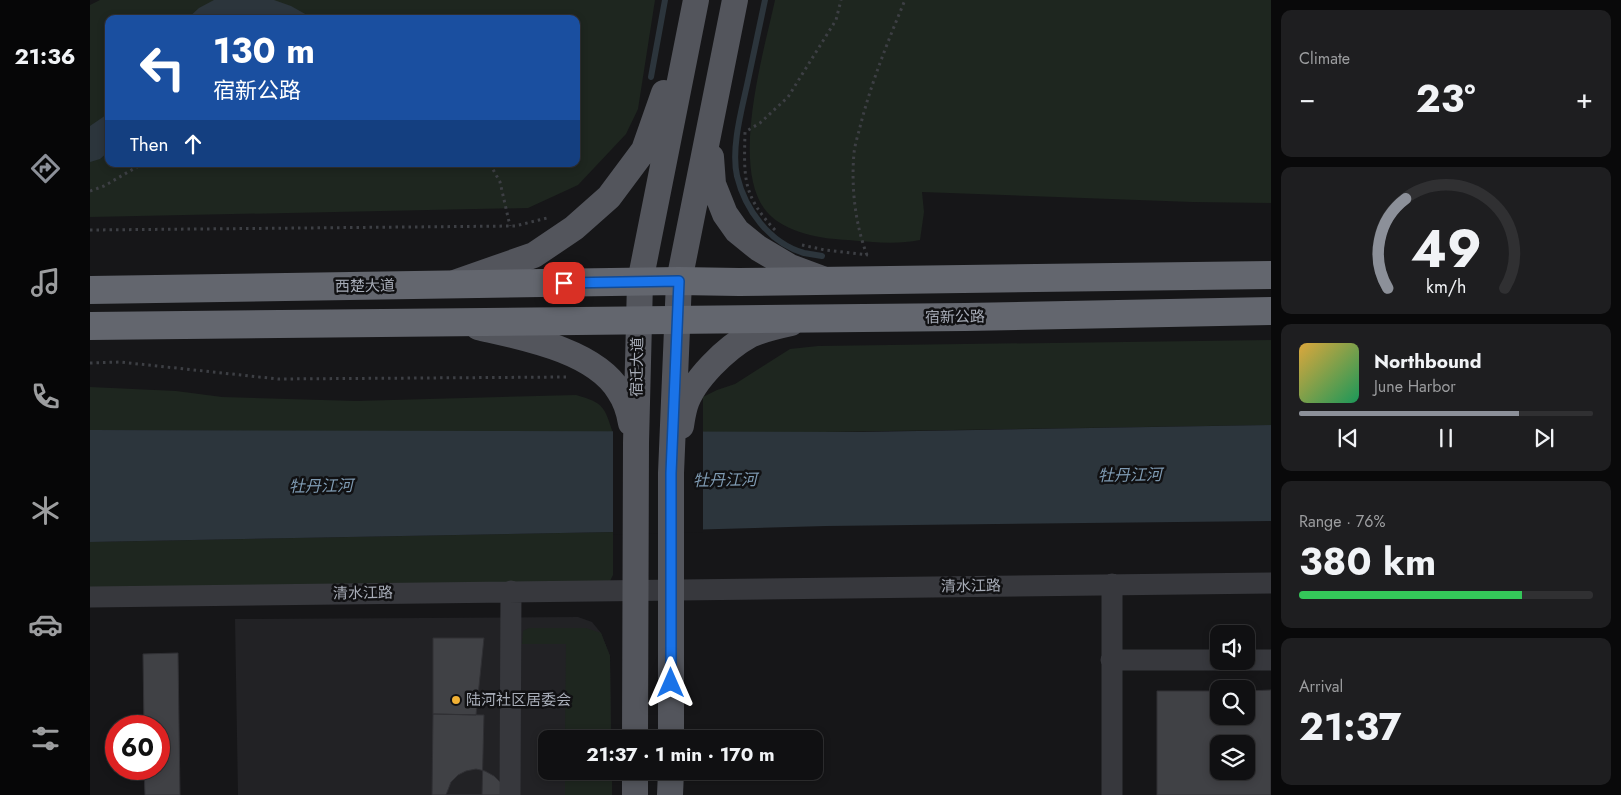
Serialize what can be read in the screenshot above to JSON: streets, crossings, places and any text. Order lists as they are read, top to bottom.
{
  "streets": {
    "highway": ["西楚大道", "宿新公路"],
    "main road": ["宿迁大道"],
    "street": ["清水江路"]
  },
  "crossings": [
    ["西楚大道", "宿迁大道"],
    ["宿新公路", "宿迁大道"],
    ["宿迁大道", "清水江路"]
  ],
  "water": ["牡丹江河"],
  "places": ["陆河社区居委会"],
  "page": {
    "tabs": "21:36",
    "tile": [
      "Climate",
      ["Range · 76%", "380 km"],
      ["Arrival", "21:37"]
    ],
    "turn": ["130 m", "宿新公路"],
    "heat": ["−", "23°", "+"],
    "then": "Then",
    "song": ["Northbound", "June Harbor"],
    "limit": "60",
    "trip": "21:37 · 1 min · 170 m",
    "gauge": ["49", "km/h"]
  }
}
